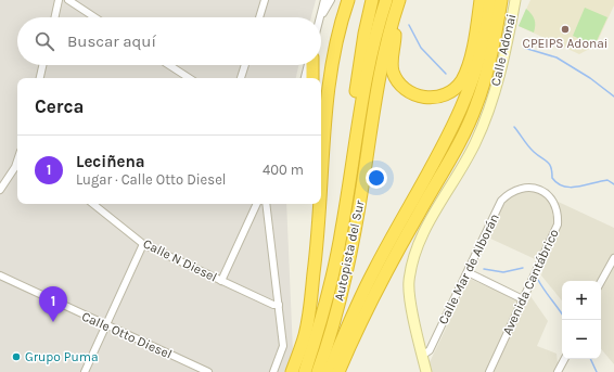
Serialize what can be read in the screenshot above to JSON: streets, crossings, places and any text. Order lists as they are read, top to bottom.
{
  "streets": {
    "highway": ["Autopista del Sur"],
    "street": [
      "Calle Adonai",
      "Calle N Diesel",
      "Calle Mar de Alborán",
      "Avenida Cantábrico",
      "Calle Otto Diesel"
    ]
  },
  "crossings": [
    ["Calle Adonai", "Calle Mar de Alborán"],
    ["Calle Mar de Alborán", "Avenida Cantábrico"]
  ],
  "places": ["CPEIPS Adonai", "Grupo Puma"],
  "page": {
    "search": "Buscar aquí",
    "heading": "Cerca",
    "list": [
      {
        "mark": "1",
        "name": "Leciñena",
        "note": "Lugar · Calle Otto Diesel",
        "value": "400 m"
      }
    ],
    "map_buttons": ["+", "−"],
    "pins": "1"
  }
}
